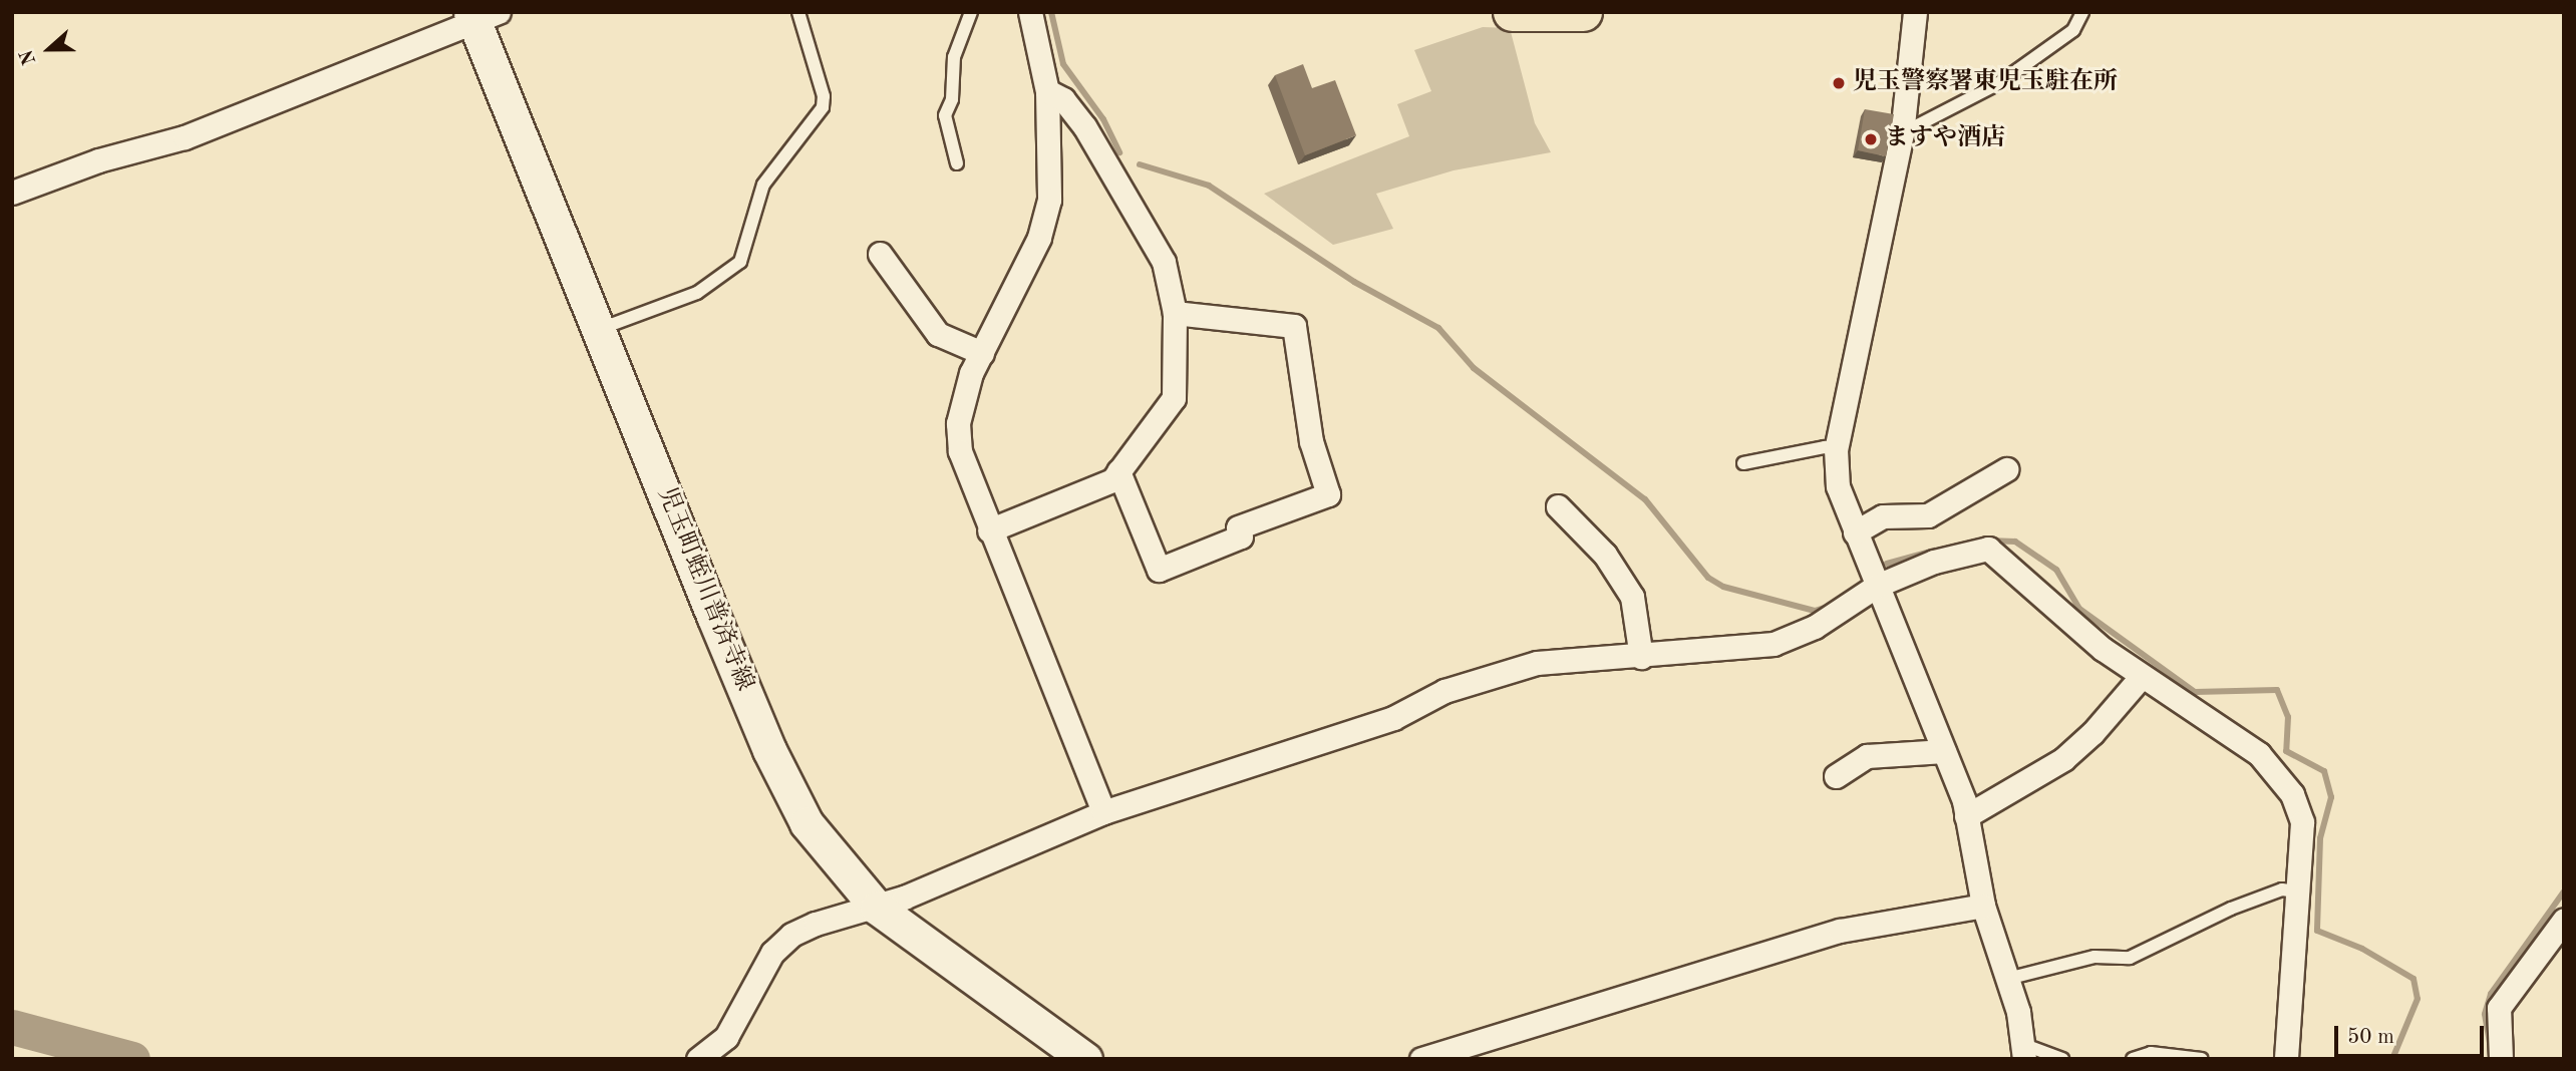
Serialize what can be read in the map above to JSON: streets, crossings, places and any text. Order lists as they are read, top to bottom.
{
  "streets": {
    "main road": ["児玉町蛭川普済寺線"]
  },
  "places": ["児玉警察署東児玉駐在所", "ますや酒店"],
  "scale_bar": "50 m",
  "north": "left"
}
